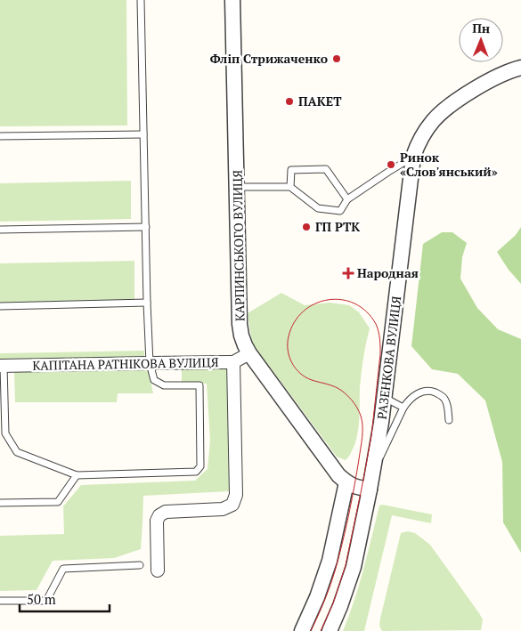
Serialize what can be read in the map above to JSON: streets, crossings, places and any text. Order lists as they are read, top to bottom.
{
  "streets": {
    "street": ["КАРПИНСЬКОГО ВУЛИЦЯ", "РАЗЕНКОВА ВУЛИЦЯ", "КАПІТАНА РАТНІКОВА ВУЛИЦЯ"]
  },
  "crossings": [
    ["КАРПИНСЬКОГО ВУЛИЦЯ", "КАПІТАНА РАТНІКОВА ВУЛИЦЯ"]
  ],
  "places": {
    "other": [
      "Фліп Стрижаченко",
      "ПАКЕТ",
      "Ринок «Слов'янський»",
      "ГП РТК"
    ],
    "health": ["Народная"]
  },
  "scale_bar": "50 m",
  "north": "top"
}
